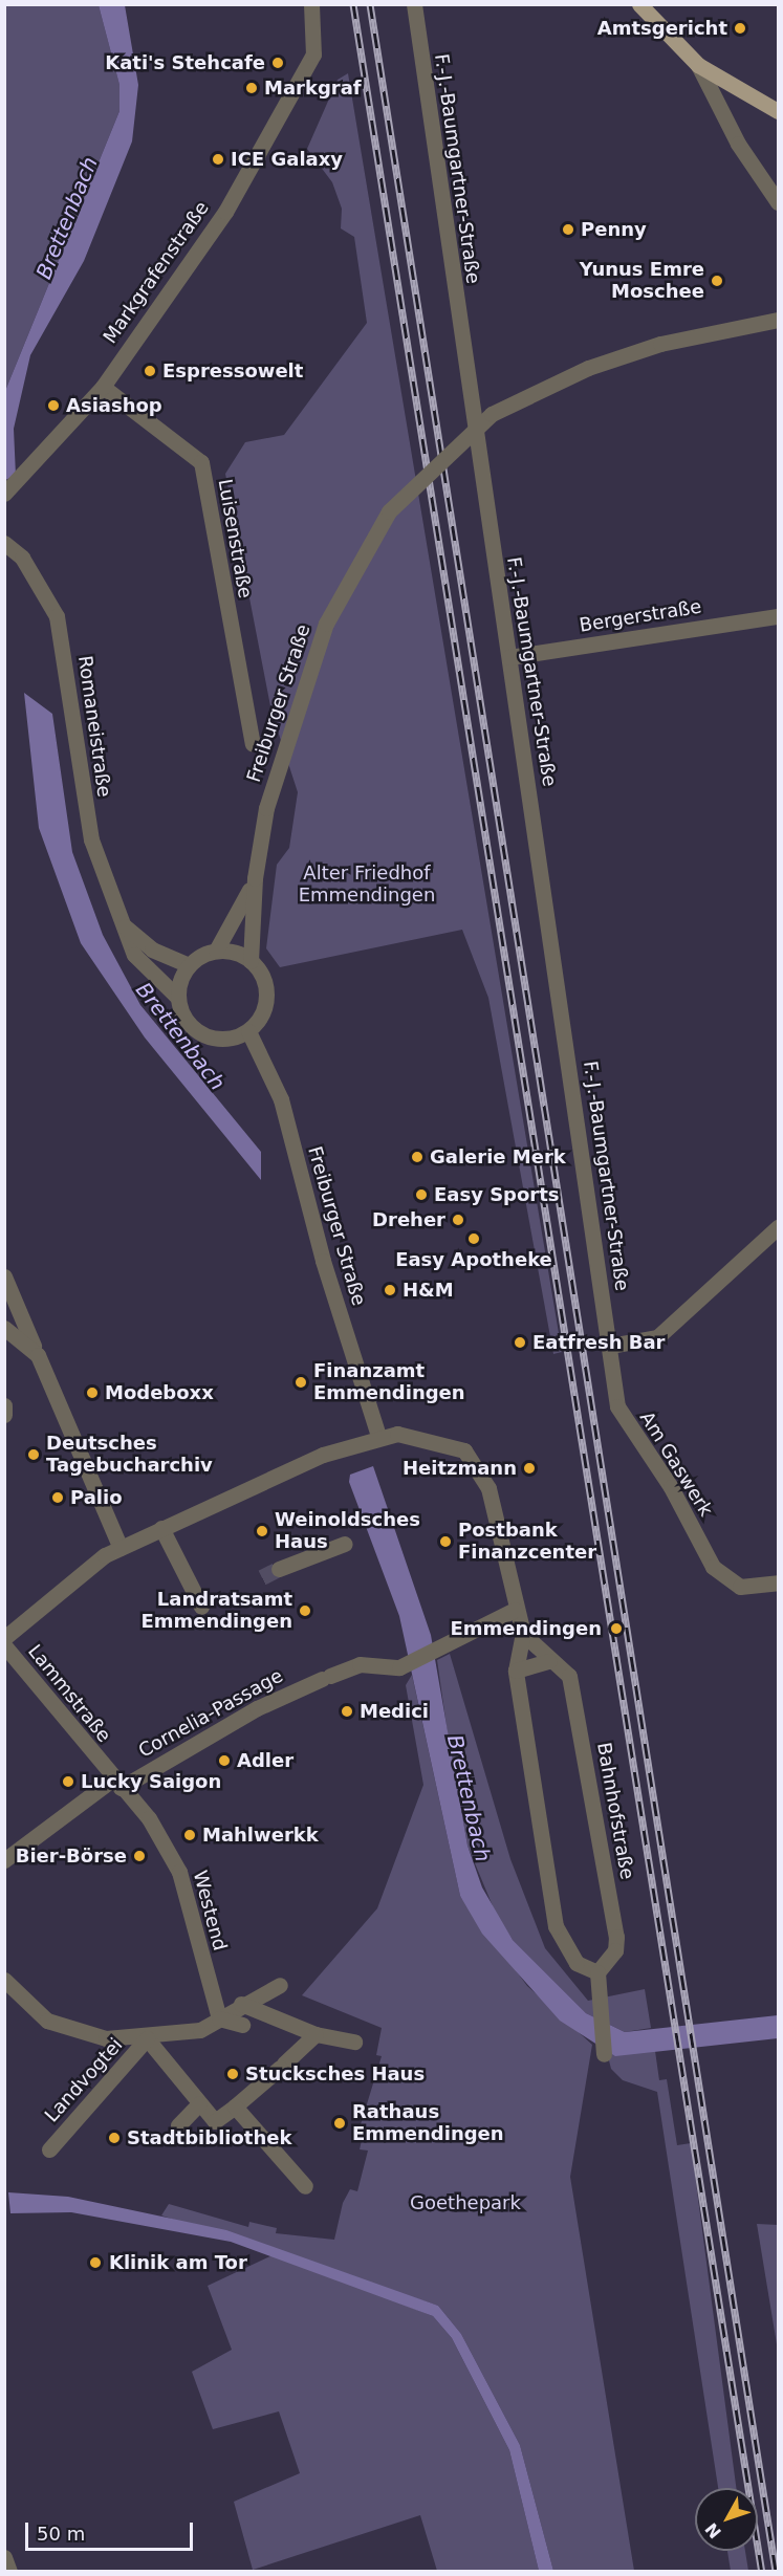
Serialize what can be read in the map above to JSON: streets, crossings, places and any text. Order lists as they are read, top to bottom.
{
  "streets": {
    "street": [
      "F.-J.-Baumgartner-Straße",
      "Markgrafenstraße",
      "Luisenstraße",
      "Bergerstraße",
      "Freiburger Straße",
      "Romaneistraße",
      "Am Gaswerk",
      "Lammstraße",
      "Cornelia-Passage",
      "Bahnhofstraße",
      "Westend",
      "Landvogtei"
    ]
  },
  "crossings": [
    ["F.-J.-Baumgartner-Straße", "Bergerstraße"],
    ["F.-J.-Baumgartner-Straße", "Am Gaswerk"],
    ["Markgrafenstraße", "Luisenstraße"],
    ["Freiburger Straße", "Romaneistraße"],
    ["Freiburger Straße", "Bahnhofstraße"],
    ["Lammstraße", "Cornelia-Passage"],
    ["Lammstraße", "Westend"],
    ["Cornelia-Passage", "Bahnhofstraße"],
    ["Cornelia-Passage", "Westend"],
    ["Westend", "Landvogtei"]
  ],
  "water": ["Brettenbach"],
  "parks": ["Alter Friedhof Emmendingen", "Goethepark"],
  "places": [
    "Amtsgericht",
    "Kati's Stehcafe",
    "Markgraf",
    "ICE Galaxy",
    "Penny",
    "Yunus Emre Moschee",
    "Espressowelt",
    "Asiashop",
    "Galerie Merk",
    "Easy Sports",
    "Dreher",
    "Easy Apotheke",
    "H&M",
    "Eatfresh Bar",
    "Finanzamt Emmendingen",
    "Modeboxx",
    "Deutsches Tagebucharchiv",
    "Heitzmann",
    "Palio",
    "Weinoldsches Haus",
    "Postbank Finanzcenter",
    "Landratsamt Emmendingen",
    "Emmendingen",
    "Medici",
    "Adler",
    "Lucky Saigon",
    "Mahlwerkk",
    "Bier-Börse",
    "Stucksches Haus",
    "Rathaus Emmendingen",
    "Stadtbibliothek",
    "Klinik am Tor"
  ],
  "scale_bar": "50 m",
  "north": "bottom left"
}
